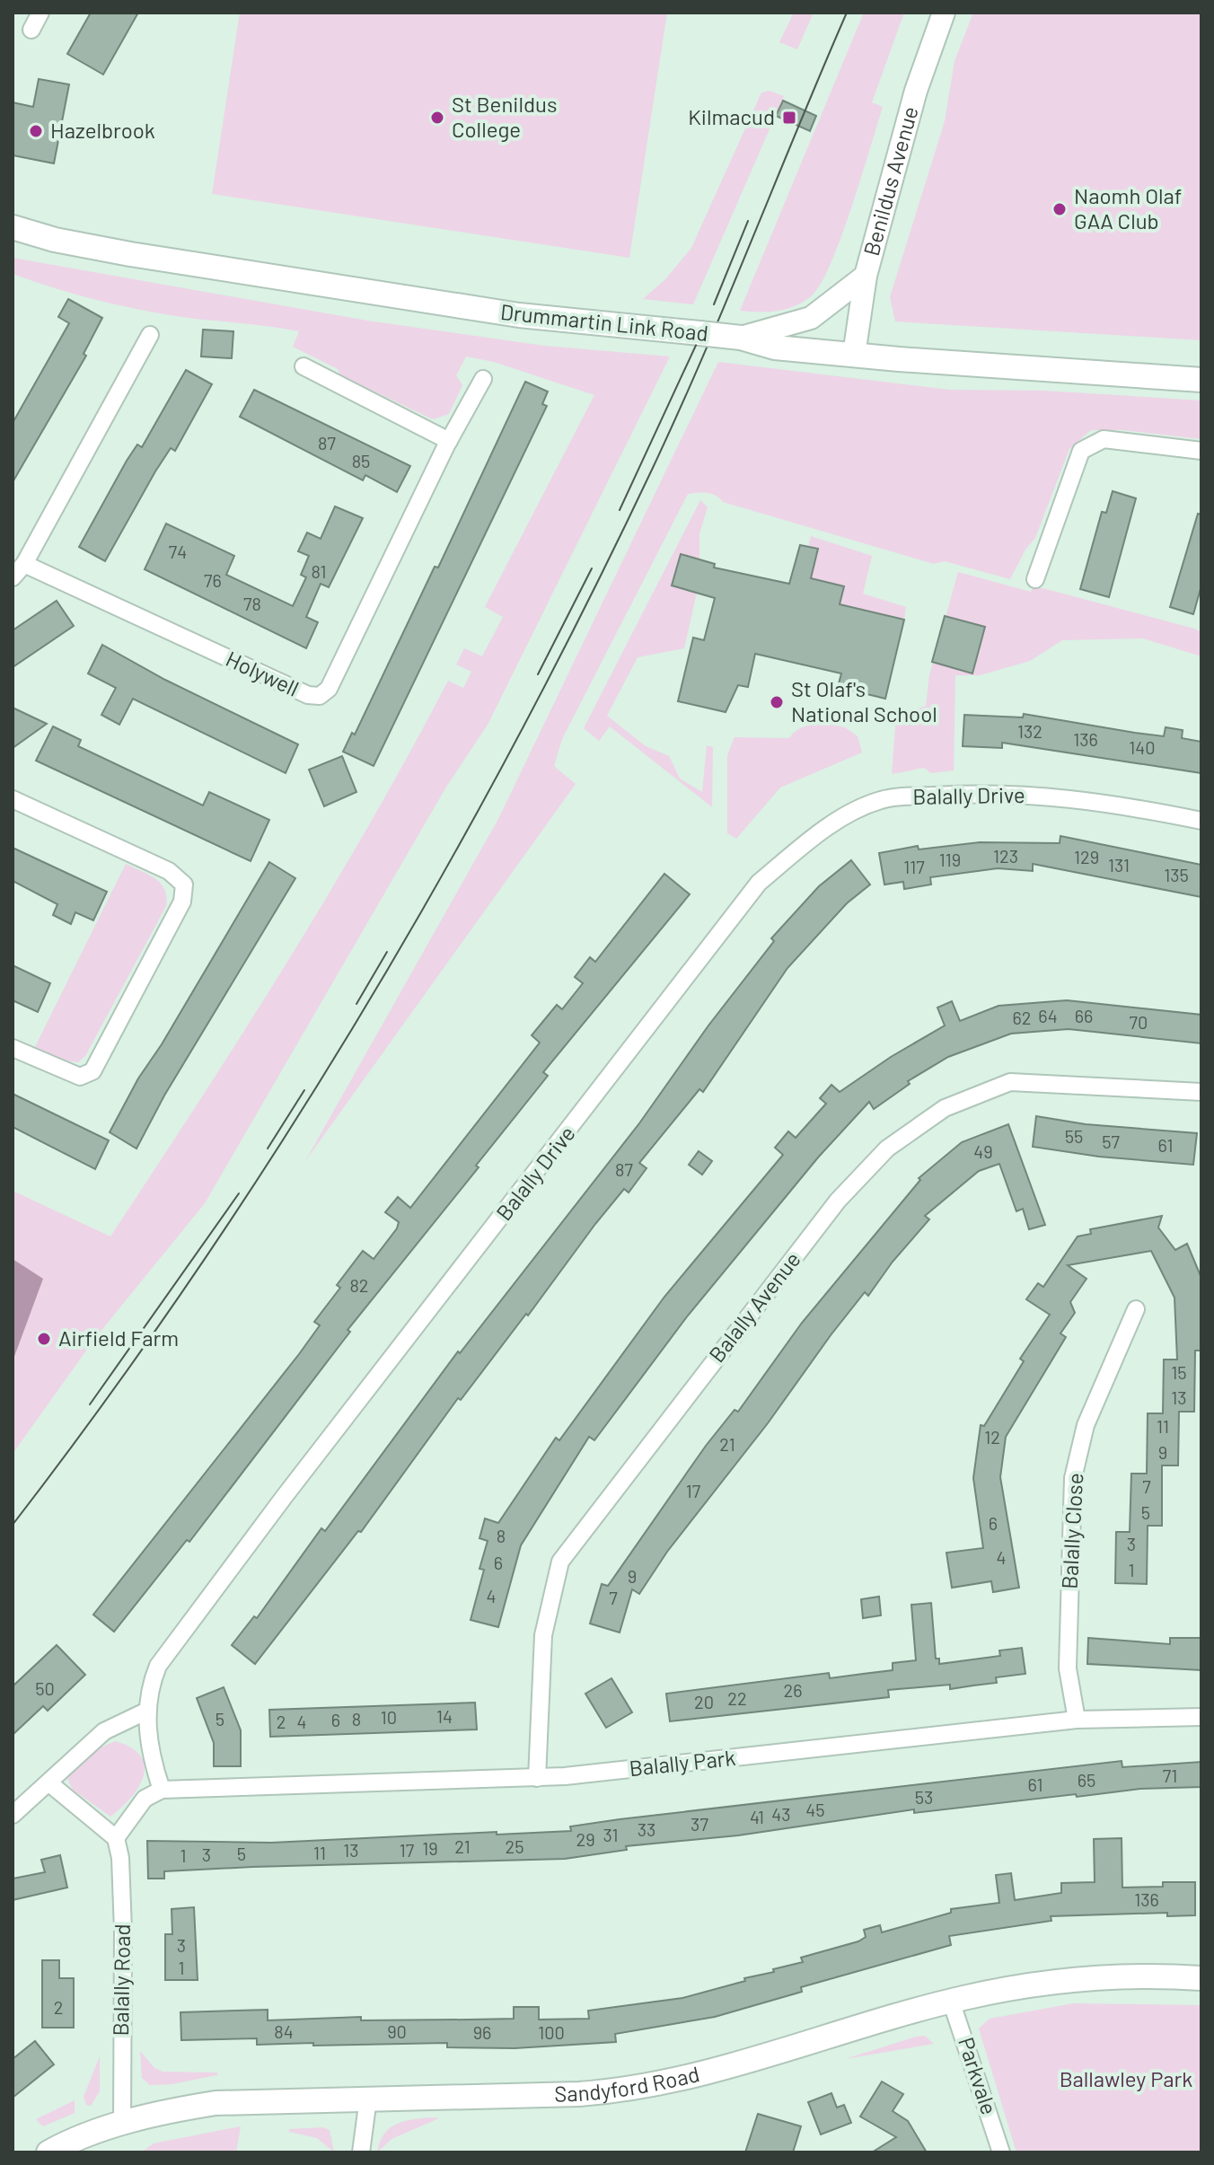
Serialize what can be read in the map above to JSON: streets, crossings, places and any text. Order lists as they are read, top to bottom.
{
  "streets": {
    "main road": ["Drummartin Link Road", "Sandyford Road"],
    "street": [
      "Benildus Avenue",
      "Holywell",
      "Balally Drive",
      "Balally Avenue",
      "Balally Close",
      "Balally Park",
      "Balally Road",
      "Parkvale"
    ]
  },
  "crossings": [
    ["Benildus Avenue", "Drummartin Link Road"],
    ["Balally Avenue", "Balally Park"],
    ["Balally Close", "Balally Park"],
    ["Balally Road", "Sandyford Road"],
    ["Parkvale", "Sandyford Road"]
  ],
  "parks": ["Ballawley Park"],
  "places": {
    "other": [
      "St Benildus College",
      "Hazelbrook",
      "Naomh Olaf GAA Club",
      "St Olaf's National School",
      "Airfield Farm"
    ],
    "transit": ["Kilmacud"]
  },
  "house_numbers": [
    "87",
    "85",
    "74",
    "81",
    "76",
    "78",
    "132",
    "136",
    "140",
    "123",
    "129",
    "119",
    "131",
    "117",
    "135",
    "64",
    "66",
    "62",
    "70",
    "55",
    "57",
    "61",
    "49",
    "87",
    "82",
    "15",
    "13",
    "11",
    "12",
    "21",
    "9",
    "7",
    "17",
    "5",
    "6",
    "8",
    "3",
    "4",
    "6",
    "1",
    "9",
    "4",
    "7",
    "50",
    "26",
    "22",
    "20",
    "14",
    "10",
    "5",
    "8",
    "6",
    "2",
    "4",
    "71",
    "65",
    "61",
    "53",
    "45",
    "43",
    "41",
    "37",
    "33",
    "31",
    "29",
    "21",
    "25",
    "19",
    "13",
    "17",
    "11",
    "5",
    "3",
    "1",
    "136",
    "3",
    "1",
    "2",
    "84",
    "90",
    "96",
    "100"
  ]
}
